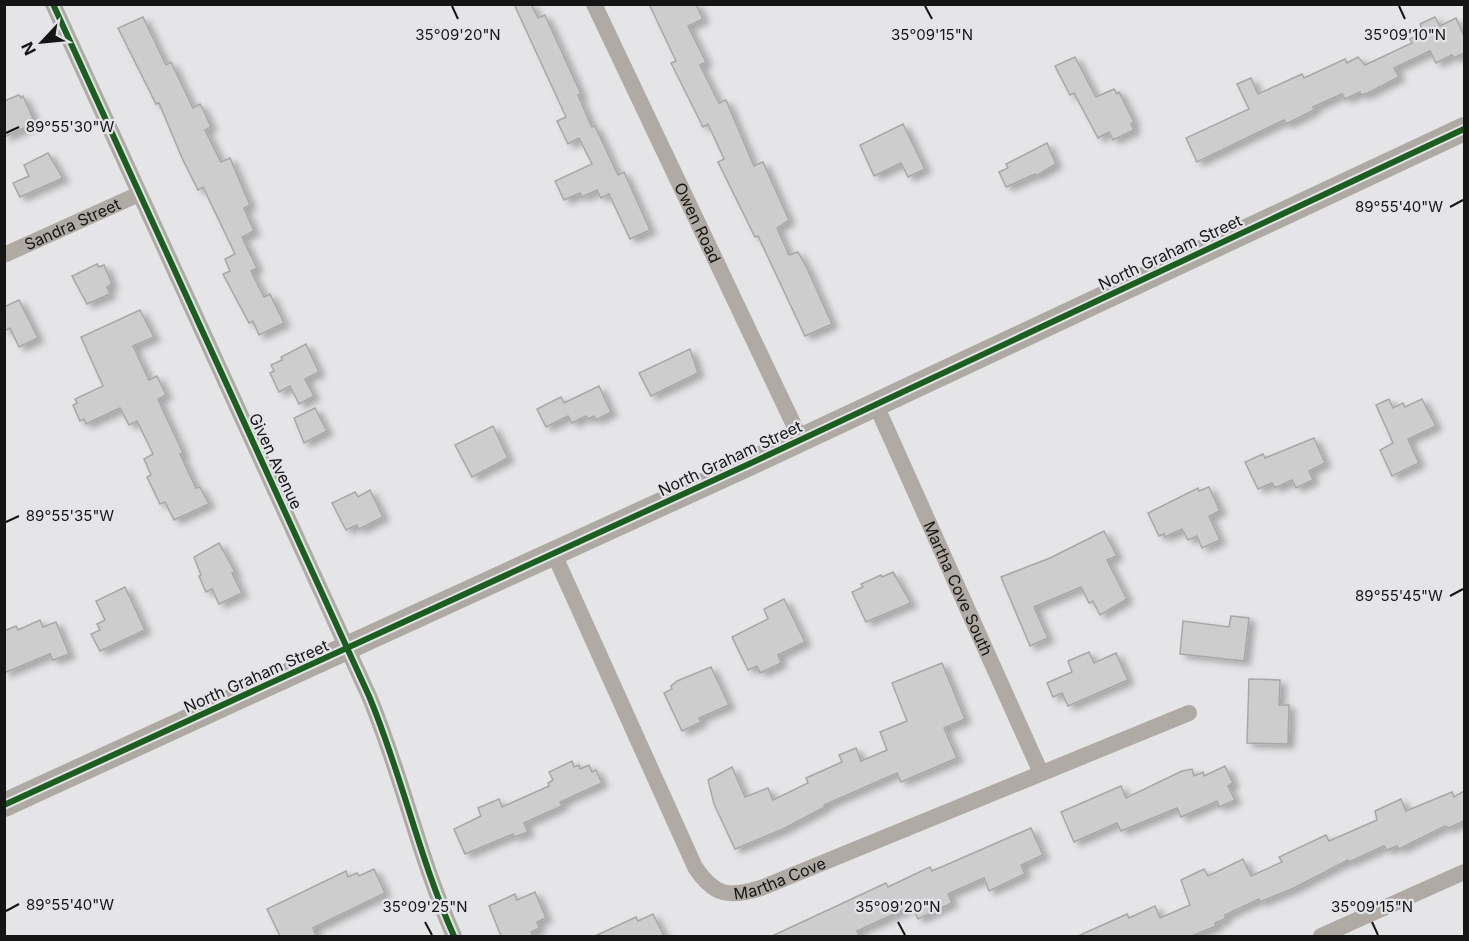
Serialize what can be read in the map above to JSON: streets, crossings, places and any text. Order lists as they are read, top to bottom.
{
  "streets": {
    "main road": ["North Graham Street"],
    "street": [
      "Owen Road",
      "Sandra Street",
      "Given Avenue",
      "Martha Cove South",
      "Martha Cove"
    ]
  },
  "crossings": [
    ["Owen Road", "North Graham Street"],
    ["Sandra Street", "Given Avenue"],
    ["North Graham Street", "Given Avenue"],
    ["North Graham Street", "Martha Cove South"],
    ["North Graham Street", "Martha Cove"],
    ["Martha Cove South", "Martha Cove"]
  ],
  "north": "bottom left",
  "coordinates": [
    "35°09'20\"N",
    "35°09'15\"N",
    "35°09'10\"N",
    "89°55'30\"W",
    "89°55'40\"W",
    "89°55'35\"W",
    "89°55'45\"W",
    "35°09'25\"N"
  ]
}
